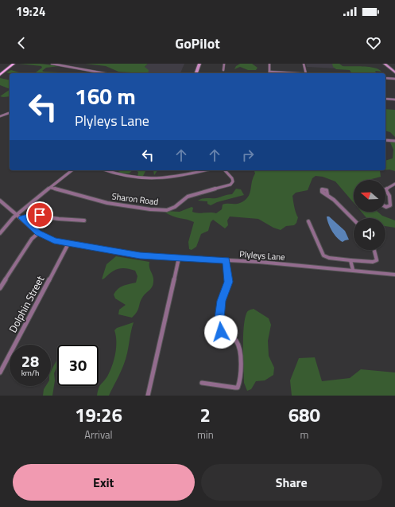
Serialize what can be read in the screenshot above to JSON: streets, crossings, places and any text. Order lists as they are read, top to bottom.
{
  "streets": {
    "street": ["Sharon Road", "Plyleys Lane", "Dolphin Street"]
  },
  "crossings": [
    ["Plyleys Lane", "Dolphin Street"]
  ],
  "north": "left",
  "page": {
    "status": "19:24",
    "header": "GoPilot",
    "turn": ["160 m", "Plyleys Lane"],
    "speed": "28 km/h",
    "limit": "30",
    "eta": [
      "19:26",
      "Arrival",
      "2",
      "min",
      "680",
      "m"
    ],
    "buttons": ["Exit", "Share"]
  }
}
